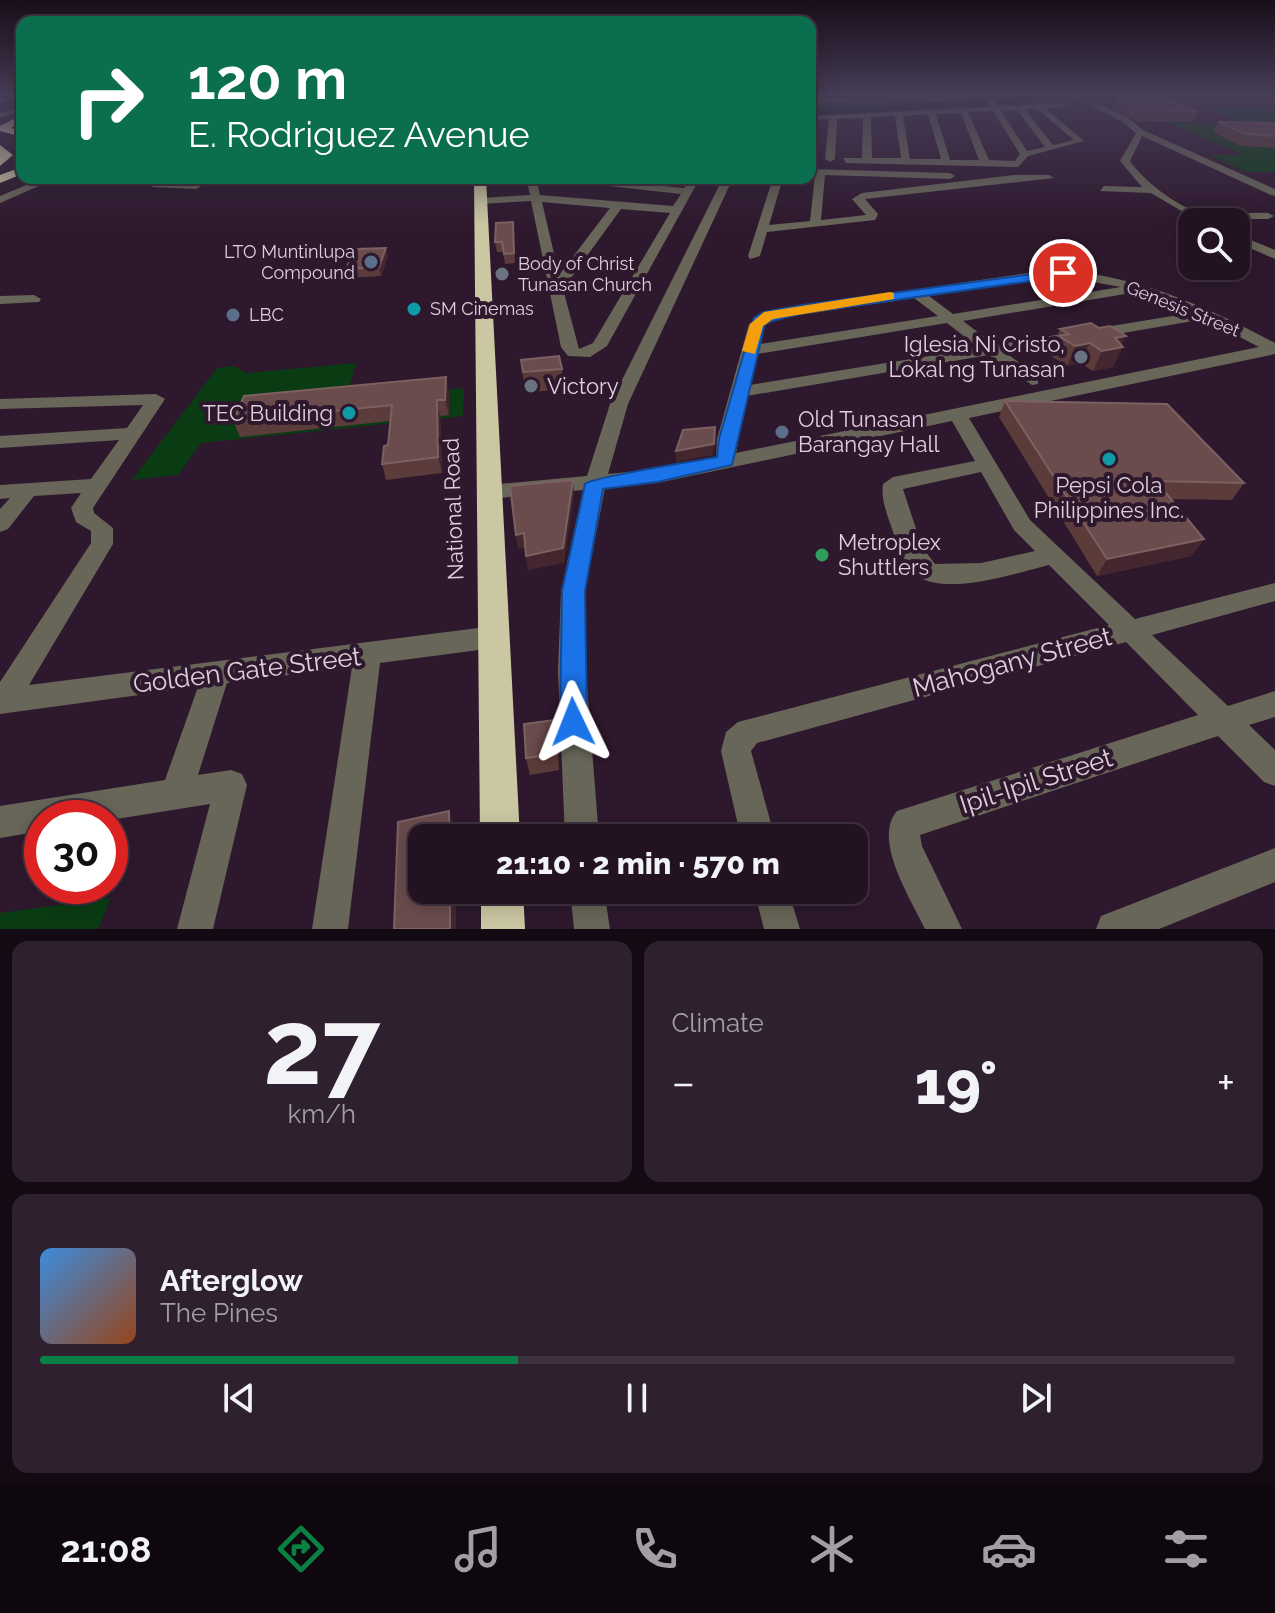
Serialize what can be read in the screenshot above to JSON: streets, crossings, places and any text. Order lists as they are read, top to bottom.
{
  "streets": {
    "highway": ["National Road"],
    "street": [
      "Genesis Street",
      "Mahogany Street",
      "Golden Gate Street",
      "Ipil-Ipil Street"
    ]
  },
  "crossings": [
    ["National Road", "Golden Gate Street"]
  ],
  "places": [
    "LTO Muntinlupa Compound",
    "Body of Christ Tunasan Church",
    "SM Cinemas",
    "LBC",
    "Iglesia Ni Cristo, Lokal ng Tunasan",
    "Victory",
    "TEC Building",
    "Old Tunasan Barangay Hall",
    "Pepsi Cola Philippines Inc.",
    "Metroplex Shuttlers"
  ],
  "page": {
    "turn": ["120 m", "E. Rodriguez Avenue"],
    "limit": "30",
    "trip": "21:10 · 2 min · 570 m",
    "tile": [
      ["27", "km/h"],
      "Climate"
    ],
    "heat": ["−", "19°", "+"],
    "song": ["Afterglow", "The Pines"],
    "tabs": "21:08"
  }
}
